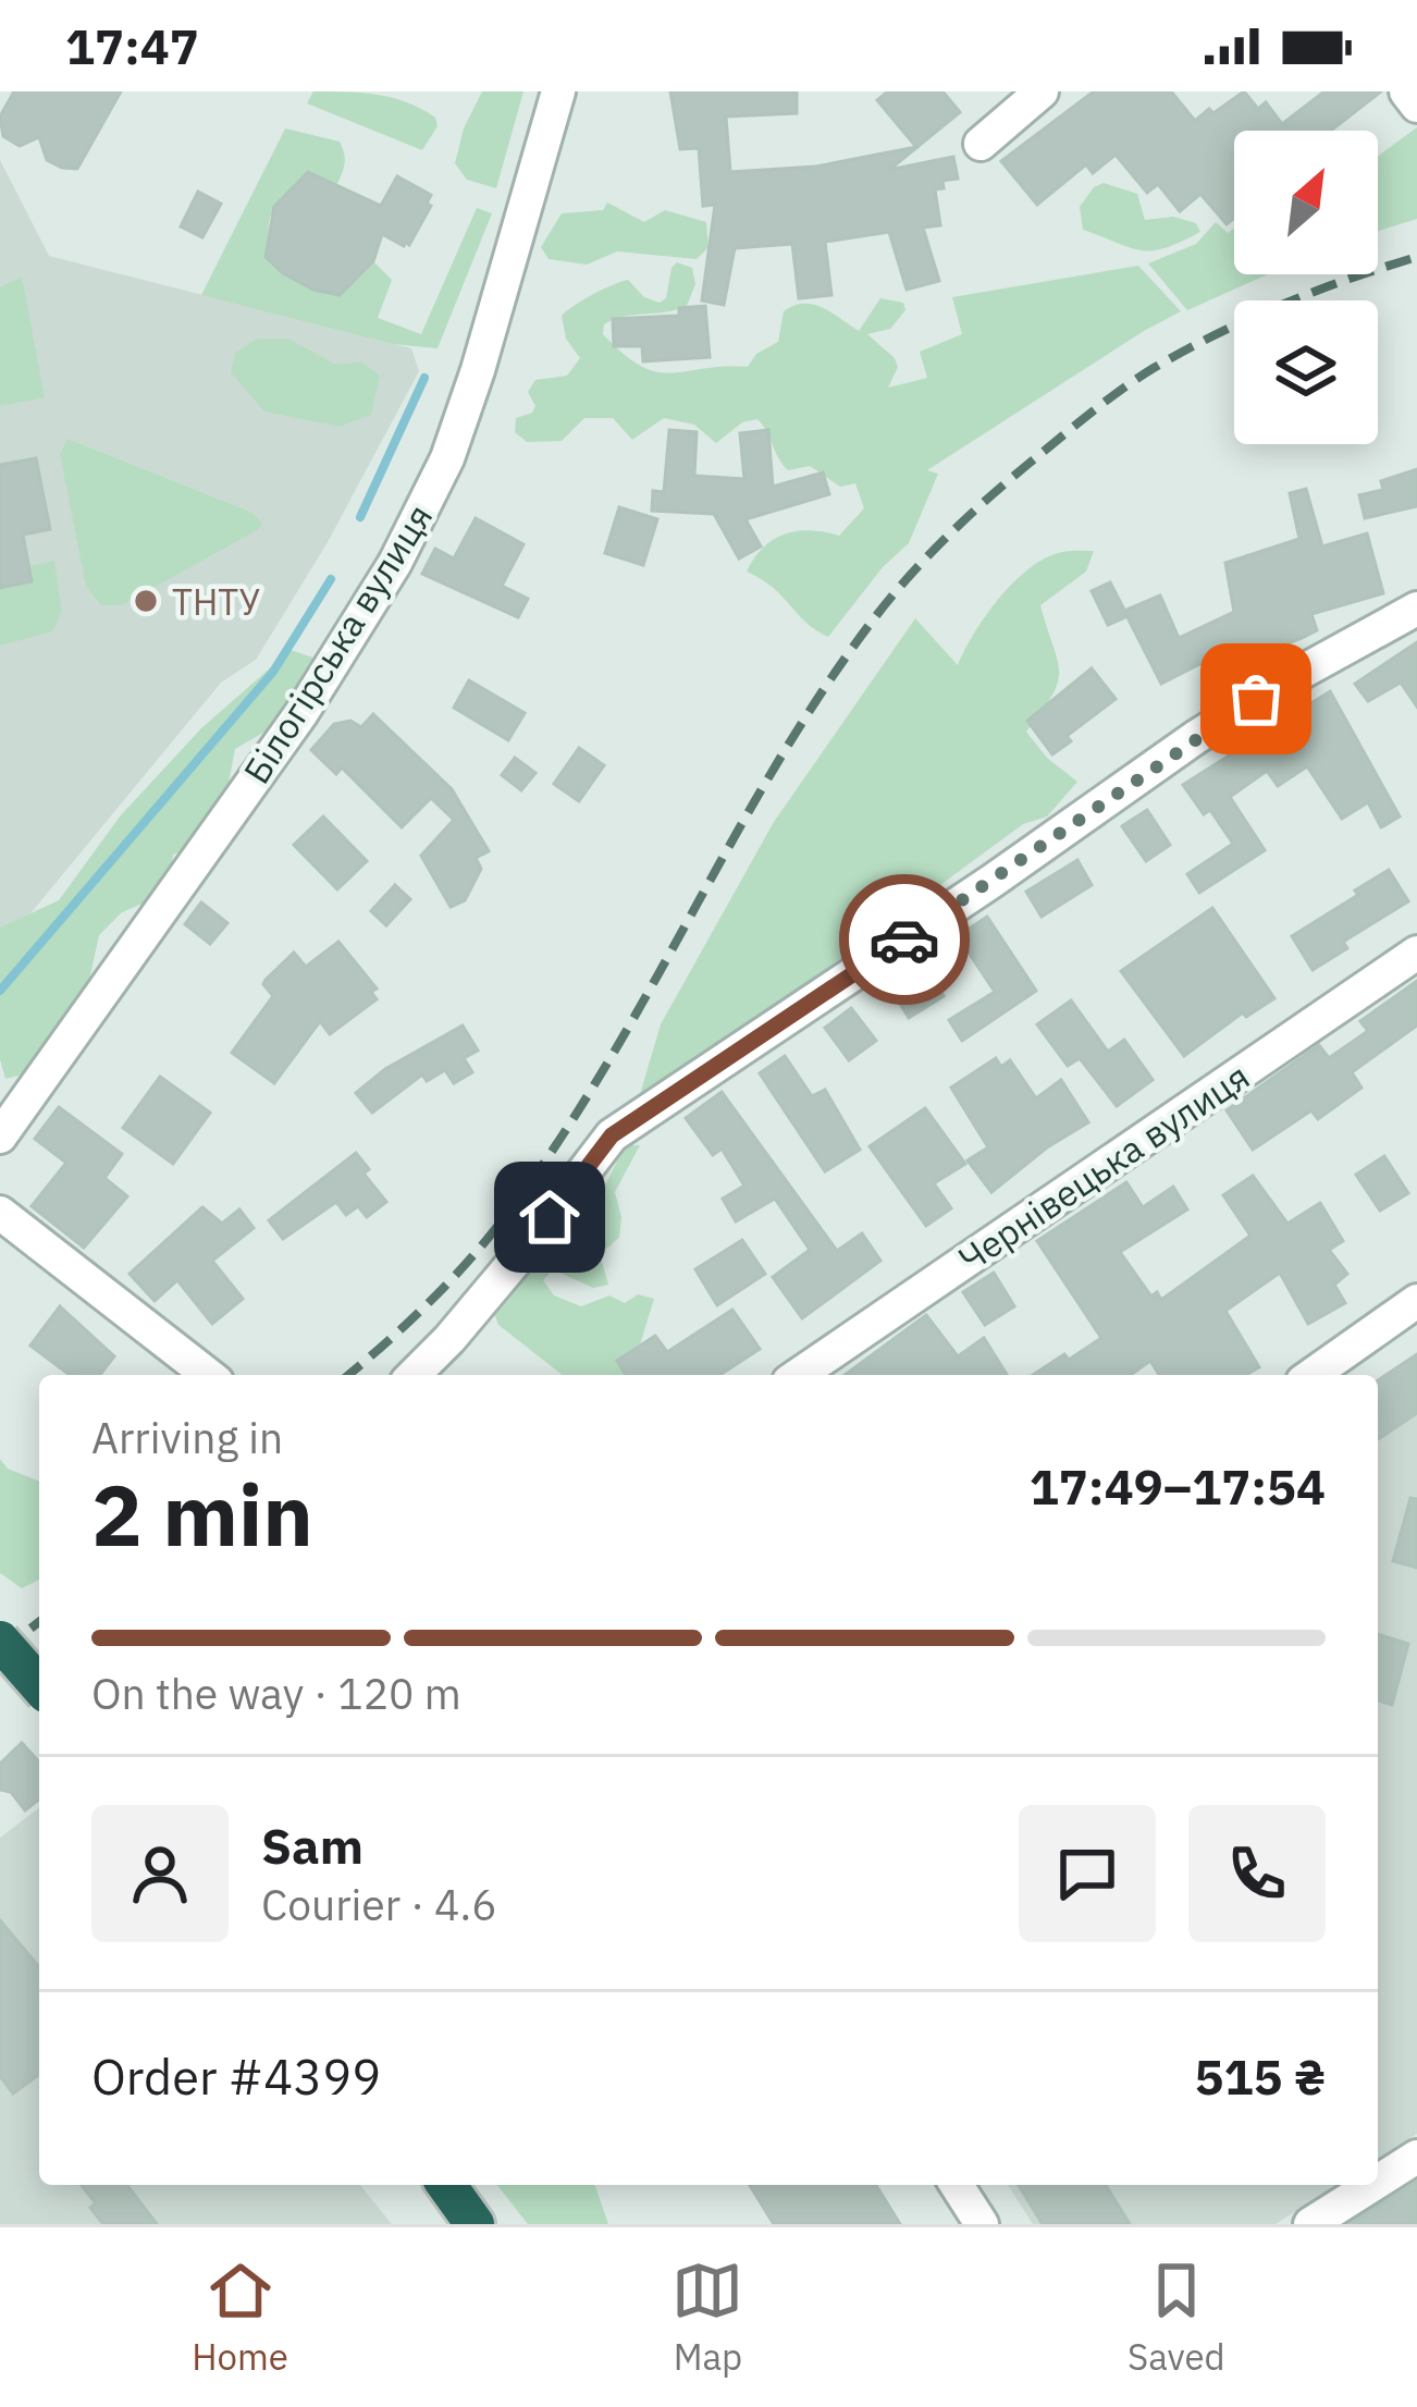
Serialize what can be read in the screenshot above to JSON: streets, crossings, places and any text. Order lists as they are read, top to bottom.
{
  "streets": {
    "street": ["Білогірська вулиця", "Чернівецька вулиця"]
  },
  "places": ["ТНТУ"],
  "north": "top right",
  "page": {
    "status": "17:47",
    "heading": ["2 min", "Arriving in", "17:49–17:54"],
    "panel": [
      "Sam",
      "Courier · 4.6",
      "Order #4399",
      "515 ₴"
    ],
    "bar": "On the way · 120 m",
    "tabs": ["Home", "Map", "Saved"]
  }
}
